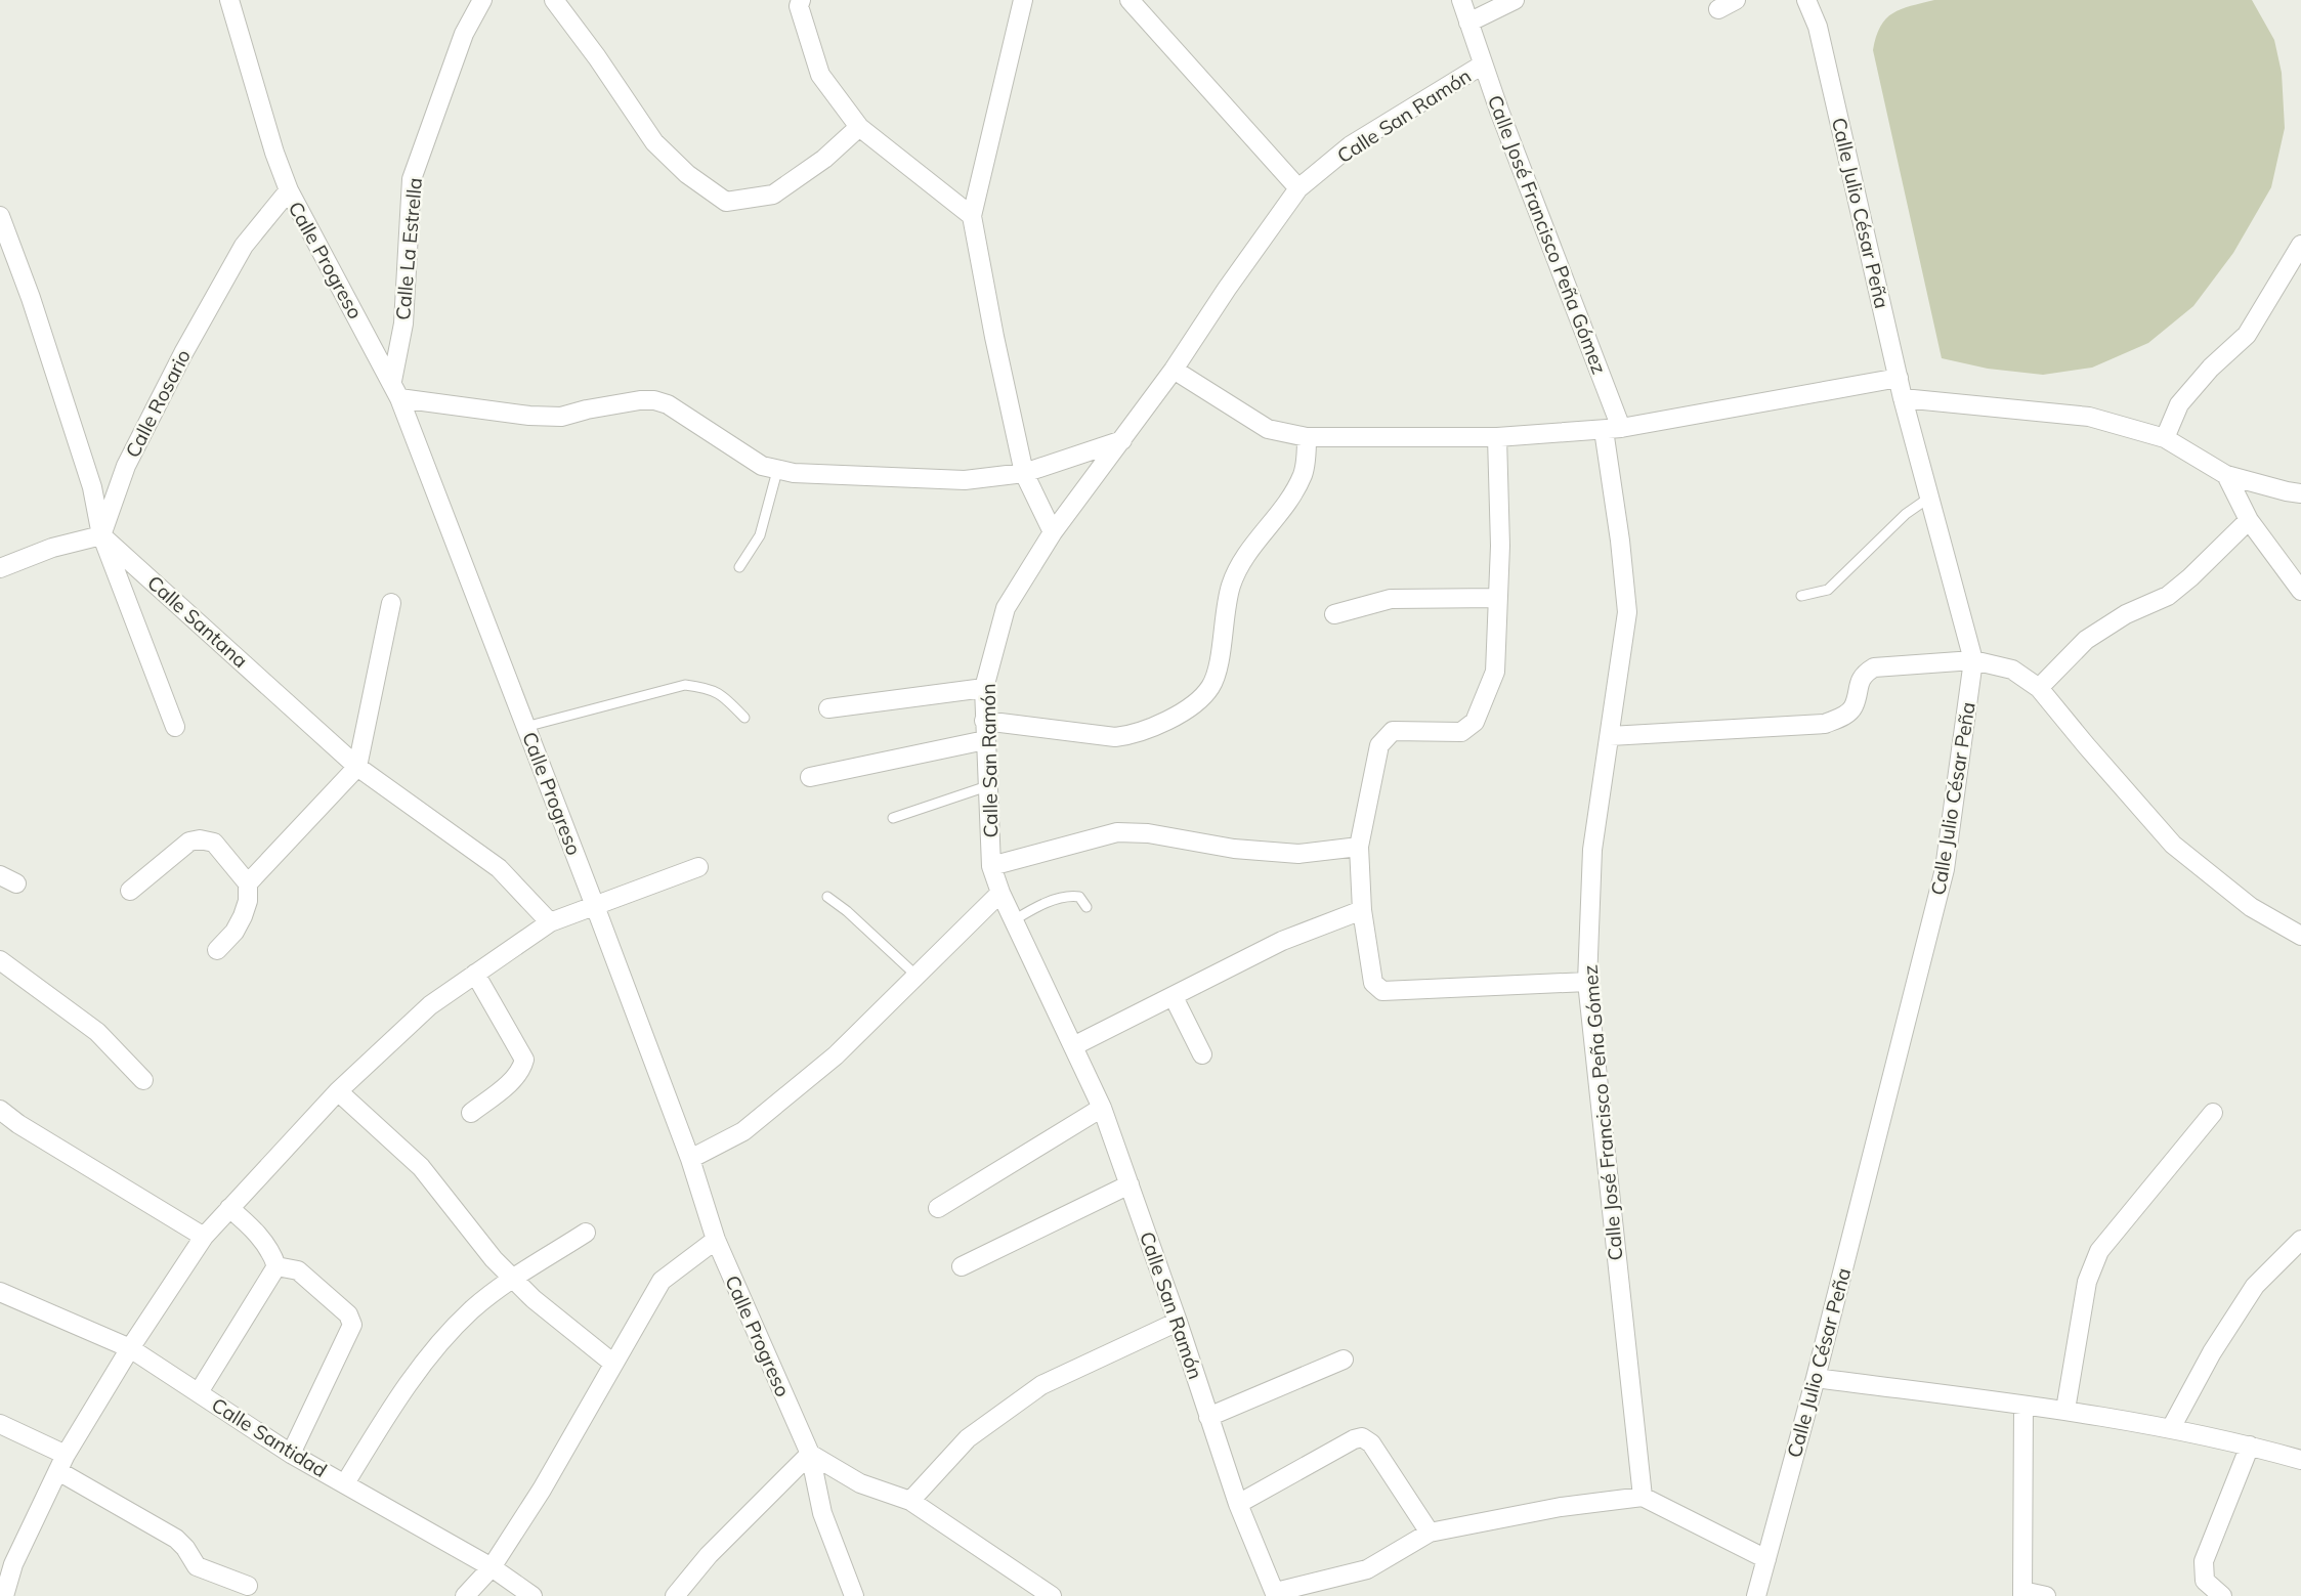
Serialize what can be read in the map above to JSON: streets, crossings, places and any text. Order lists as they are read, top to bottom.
{
  "streets": {
    "street": [
      "Calle San Ramón",
      "Calle Julio César Peña",
      "Calle José Francisco Peña Gómez",
      "Calle La Estrella",
      "Calle Progreso",
      "Calle Rosario",
      "Calle Santana",
      "Calle Santidad"
    ]
  },
  "crossings": [
    ["Calle San Ramón", "Calle José Francisco Peña Gómez"],
    ["Calle La Estrella", "Calle Progreso"],
    ["Calle Progreso", "Calle Rosario"],
    ["Calle Rosario", "Calle Santana"]
  ]
}
